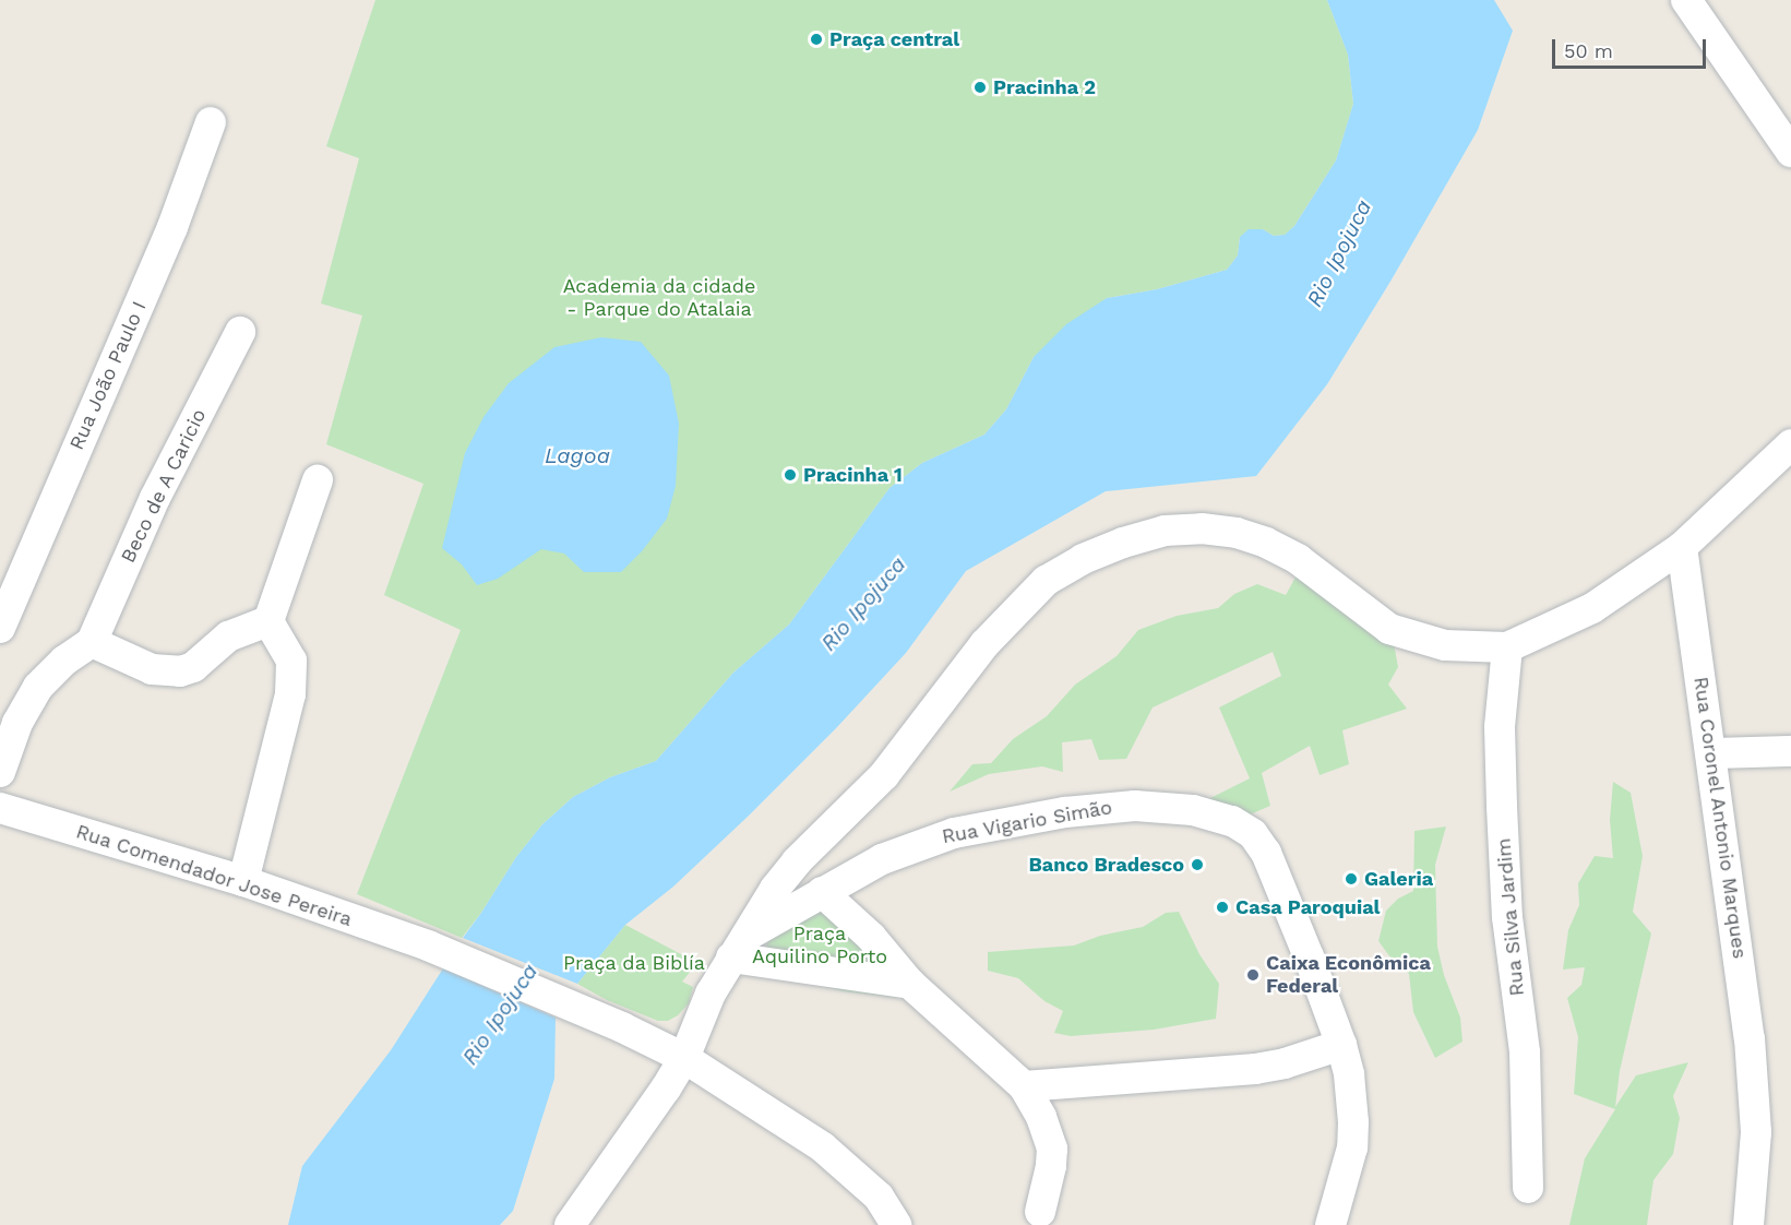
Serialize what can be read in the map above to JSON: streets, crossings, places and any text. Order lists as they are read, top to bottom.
{
  "streets": {
    "street": [
      "Rua João Paulo I",
      "Beco de A Caricio",
      "Rua Coronel Antonio Marques",
      "Rua Vigario Simão",
      "Rua Comendador Jose Pereira",
      "Rua Silva Jardim"
    ]
  },
  "water": ["Rio Ipojuca", "Lagoa"],
  "parks": ["Academia da cidade - Parque do Atalaia", "Praça Aquilino Porto", "Praça da Biblía"],
  "places": [
    "Praça central",
    "Pracinha 2",
    "Pracinha 1",
    "Banco Bradesco",
    "Galeria",
    "Casa Paroquial",
    "Caixa Econômica Federal"
  ],
  "scale_bar": "50 m"
}
